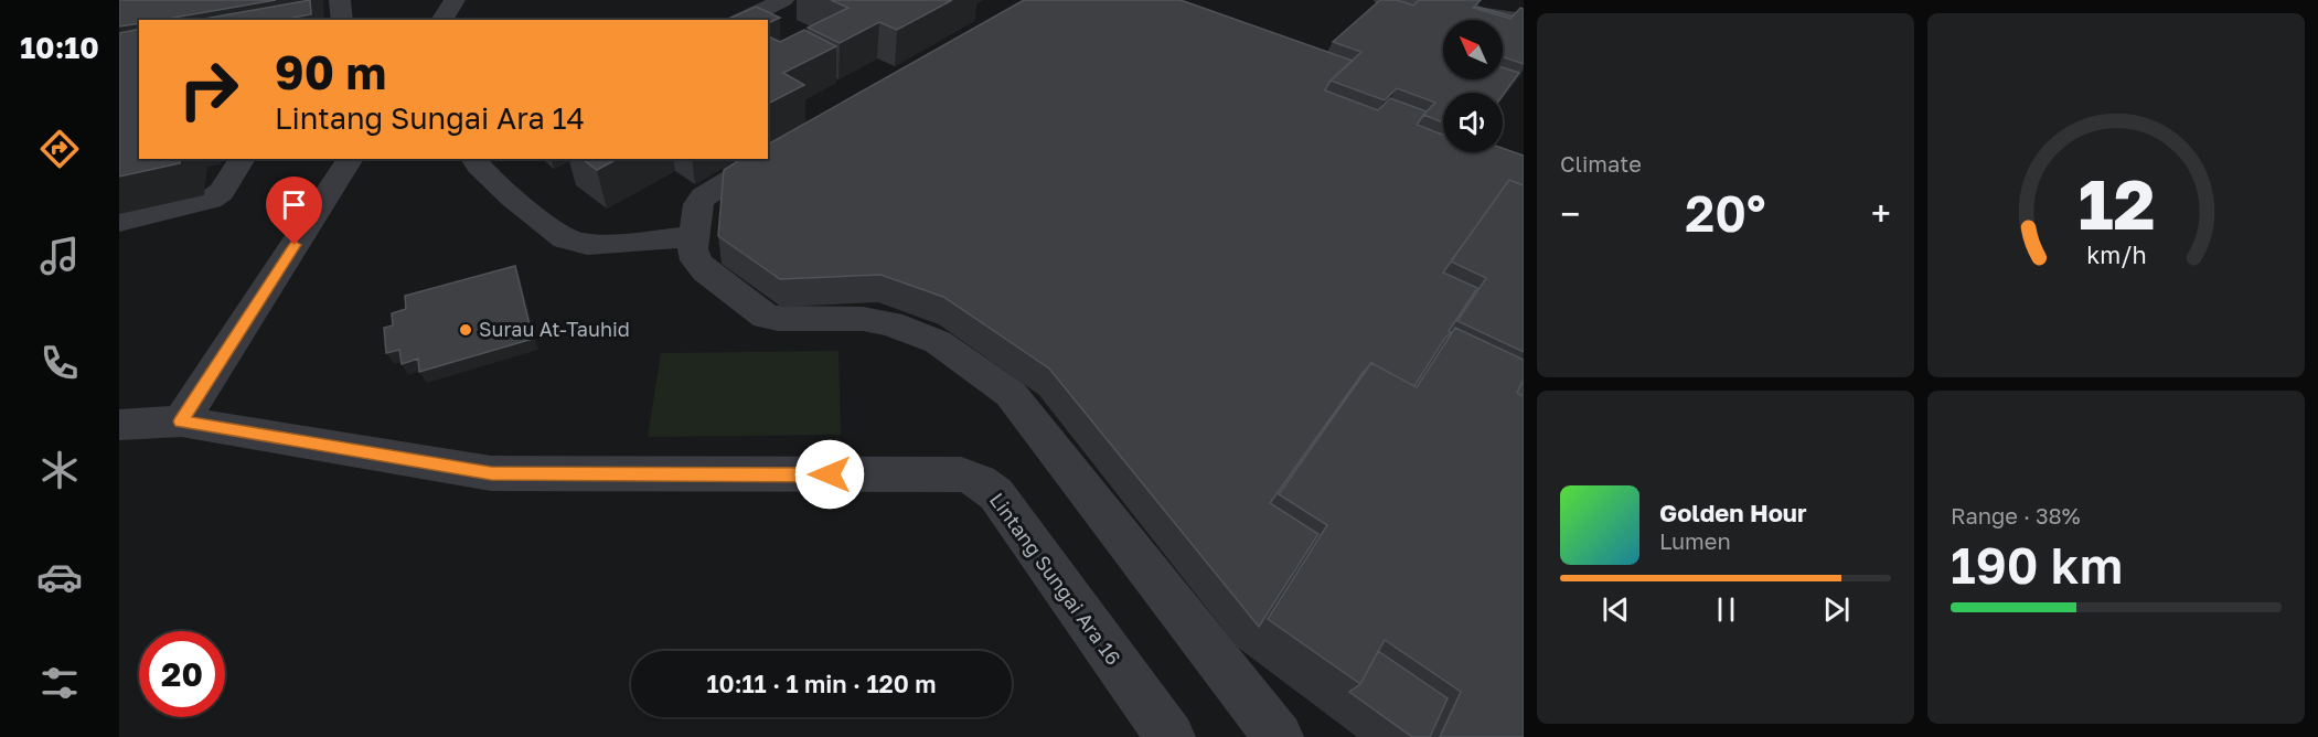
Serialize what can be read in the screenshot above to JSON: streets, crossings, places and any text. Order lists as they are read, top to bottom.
{
  "streets": {
    "street": ["Lintang Sungai Ara 16"]
  },
  "places": ["Surau At-Tauhid"],
  "north": "top left",
  "page": {
    "tabs": "10:10",
    "tile": [
      "Climate",
      ["Range · 38%", "190 km"]
    ],
    "turn": ["90 m", "Lintang Sungai Ara 14"],
    "heat": ["−", "20°", "+"],
    "song": ["Golden Hour", "Lumen"],
    "limit": "20",
    "trip": "10:11 · 1 min · 120 m",
    "gauge": ["12", "km/h"]
  }
}
